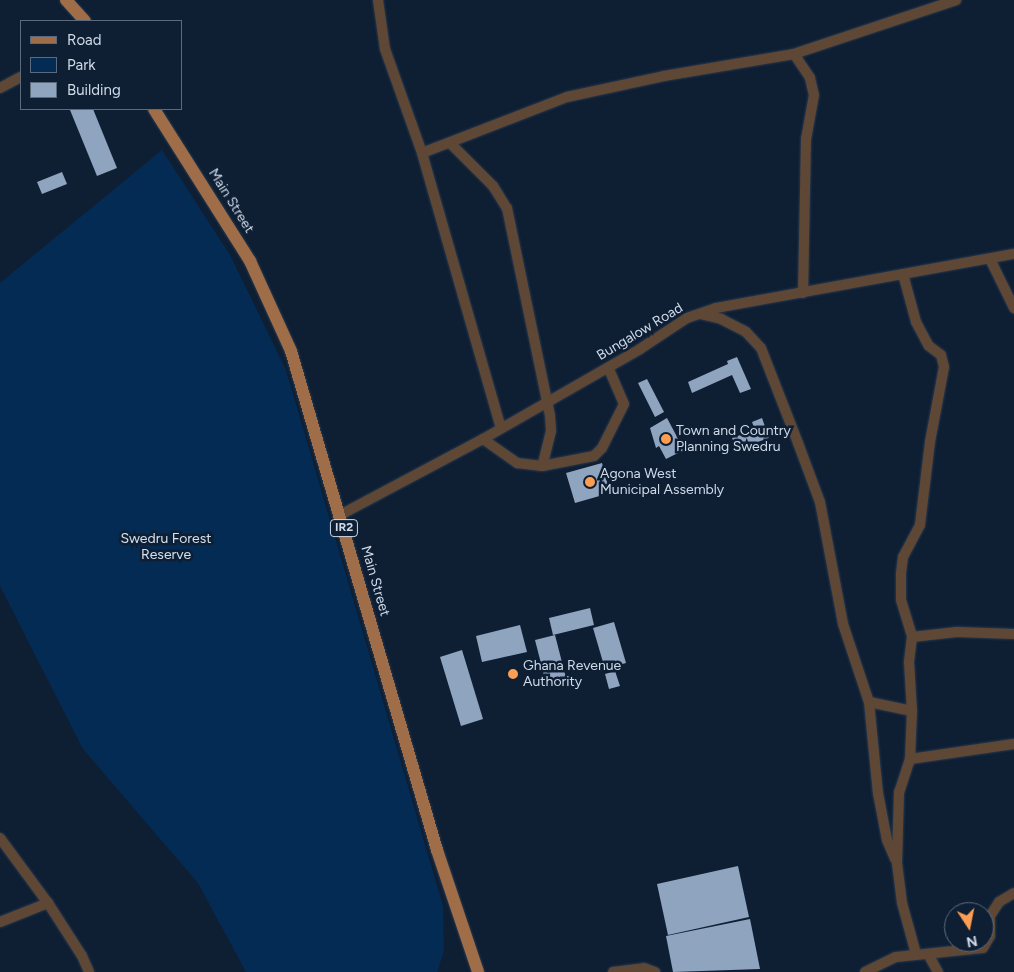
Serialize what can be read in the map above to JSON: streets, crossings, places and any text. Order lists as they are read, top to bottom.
{
  "streets": {
    "main road": ["Main Street", "IR2"],
    "street": ["Bungalow Road"]
  },
  "crossings": [
    ["Main Street", "Bungalow Road"]
  ],
  "parks": ["Swedru Forest Reserve"],
  "places": ["Town and Country Planning Swedru", "Agona West Municipal Assembly", "Ghana Revenue Authority"],
  "legend": ["Road", "Park", "Building"],
  "north": "bottom"
}
